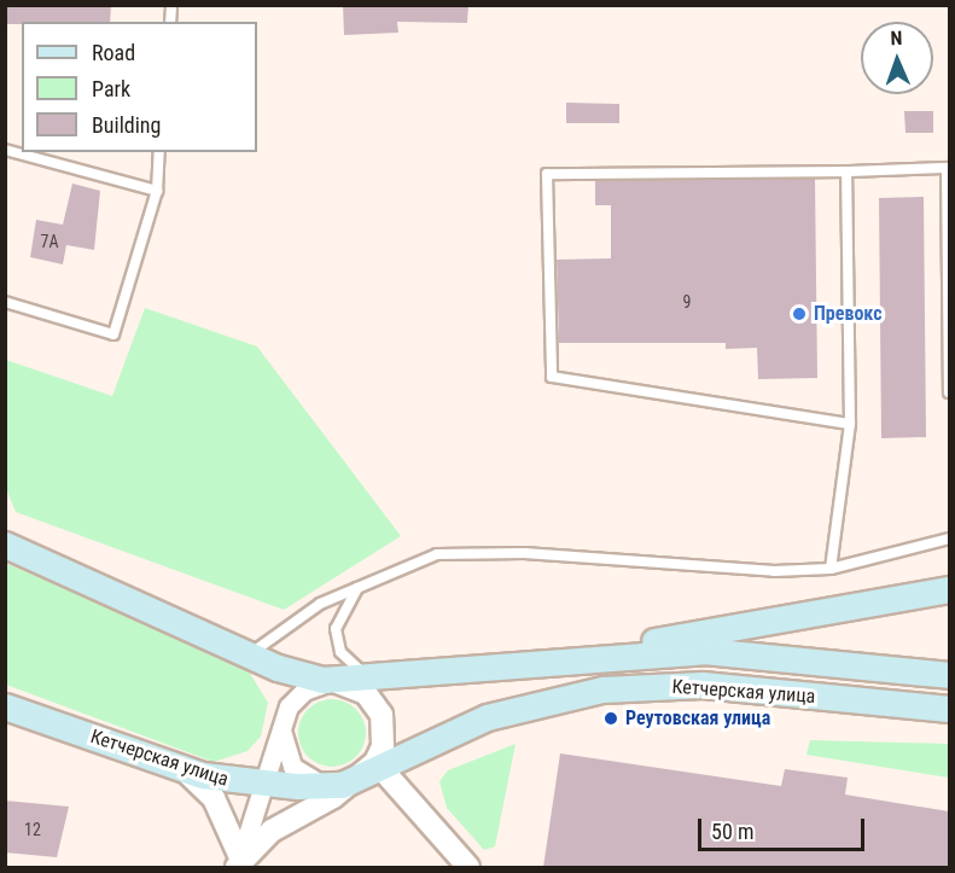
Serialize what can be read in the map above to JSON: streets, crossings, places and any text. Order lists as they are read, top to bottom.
{
  "streets": {
    "main road": ["Кетчерская улица"]
  },
  "places": ["Превокс", "Реутовская улица"],
  "house_numbers": ["7А", "9", "12"],
  "legend": ["Road", "Park", "Building"],
  "scale_bar": "50 m",
  "north": "top"
}
